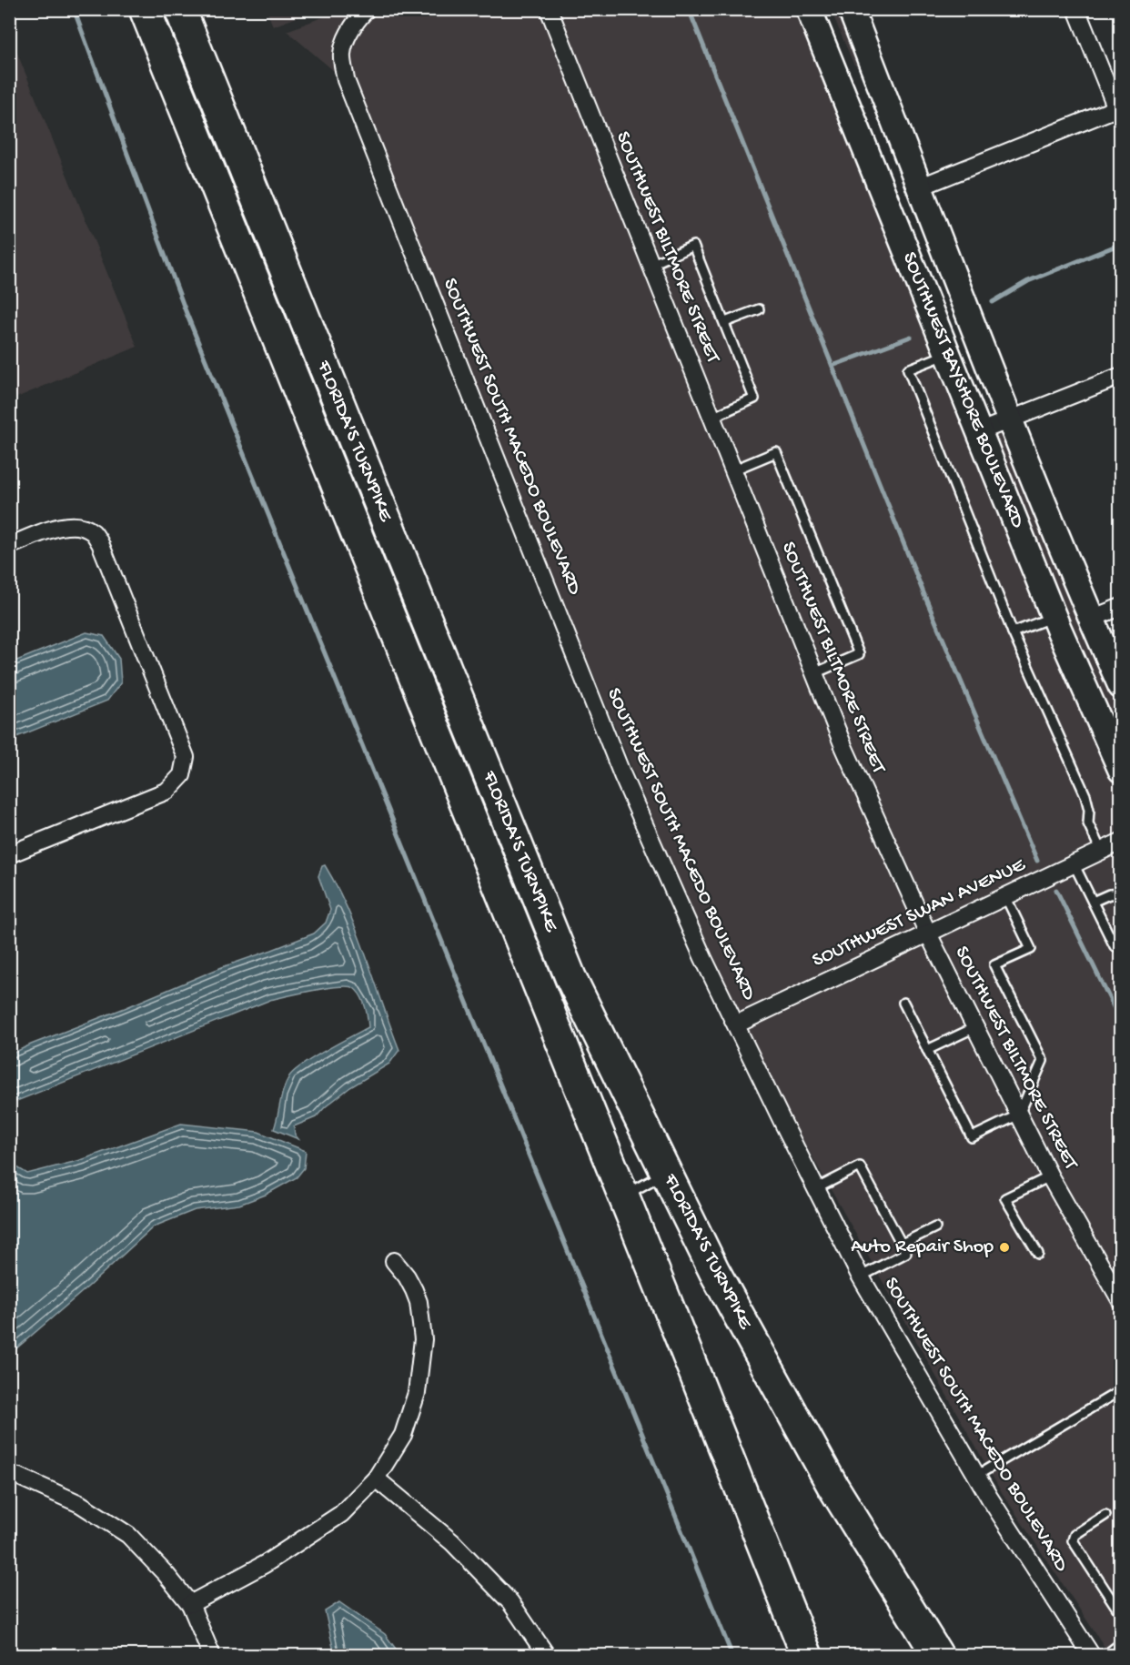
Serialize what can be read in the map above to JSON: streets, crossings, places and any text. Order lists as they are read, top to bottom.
{
  "streets": {
    "highway": ["FLORIDA'S TURNPIKE"],
    "main road": ["SOUTHWEST BAYSHORE BOULEVARD"],
    "street": ["SOUTHWEST BILTMORE STREET", "SOUTHWEST SOUTH MACEDO BOULEVARD", "SOUTHWEST SWAN AVENUE"]
  },
  "crossings": [
    ["SOUTHWEST BILTMORE STREET", "SOUTHWEST SWAN AVENUE"],
    ["SOUTHWEST SOUTH MACEDO BOULEVARD", "SOUTHWEST SWAN AVENUE"]
  ],
  "places": ["Auto Repair Shop"]
}
